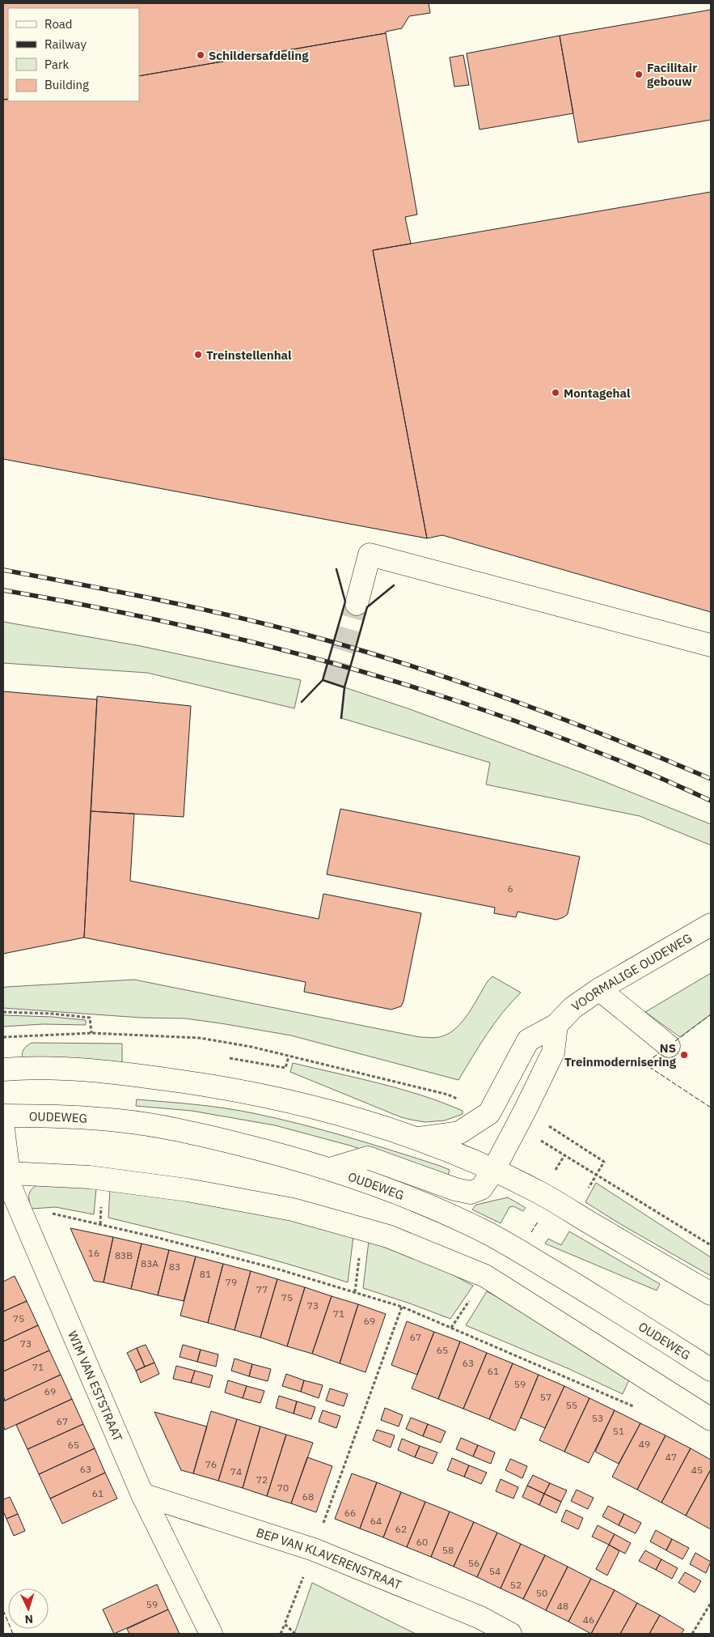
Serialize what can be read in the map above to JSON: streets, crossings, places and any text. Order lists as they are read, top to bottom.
{
  "streets": {
    "street": [
      "VOORMALIGE OUDEWEG",
      "OUDEWEG",
      "WIM VAN ESTSTRAAT",
      "BEP VAN KLAVERENSTRAAT"
    ]
  },
  "crossings": [
    ["WIM VAN ESTSTRAAT", "BEP VAN KLAVERENSTRAAT"]
  ],
  "places": [
    "Schildersafdeling",
    "Facilitair gebouw",
    "Treinstellenhal",
    "Montagehal",
    "NS Treinmodernisering"
  ],
  "house_numbers": [
    "6",
    "16",
    "83B",
    "83A",
    "83",
    "81",
    "79",
    "77",
    "75",
    "73",
    "71",
    "75",
    "69",
    "67",
    "73",
    "65",
    "63",
    "71",
    "61",
    "59",
    "69",
    "57",
    "55",
    "53",
    "67",
    "51",
    "49",
    "65",
    "47",
    "76",
    "63",
    "45",
    "74",
    "72",
    "70",
    "61",
    "68",
    "66",
    "64",
    "62",
    "60",
    "58",
    "56",
    "54",
    "52",
    "50",
    "59",
    "48",
    "46"
  ],
  "legend": [
    "Road",
    "Railway",
    "Park",
    "Building"
  ],
  "north": "bottom"
}
